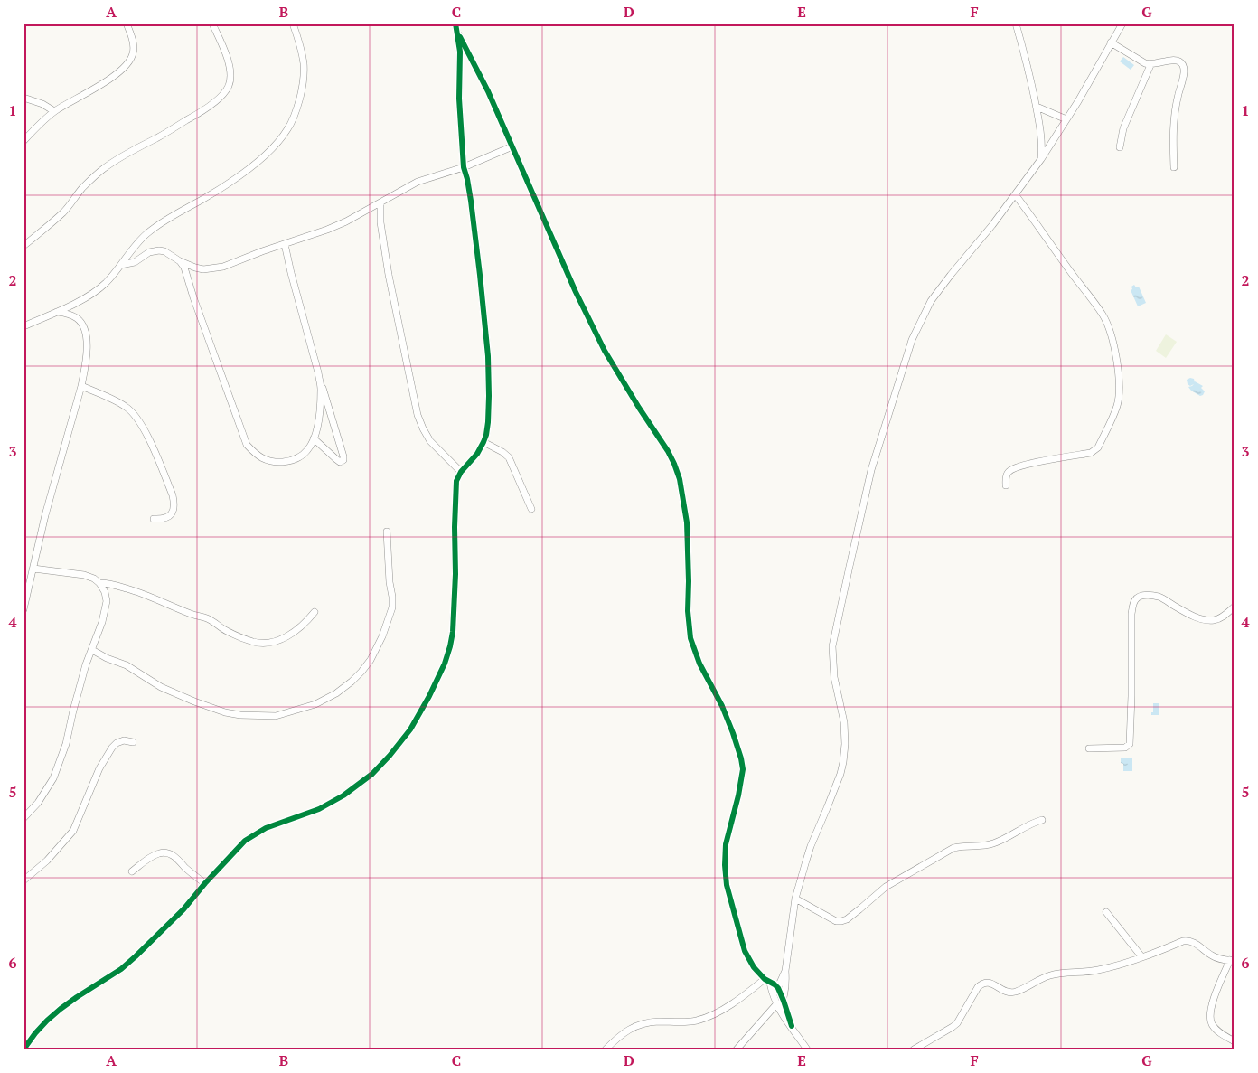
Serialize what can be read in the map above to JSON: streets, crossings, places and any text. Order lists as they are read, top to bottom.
{
  "grid": {
    "columns": [
      "A",
      "B",
      "C",
      "D",
      "E",
      "F",
      "G"
    ],
    "rows": [
      "1",
      "2",
      "3",
      "4",
      "5",
      "6"
    ]
  }
}
